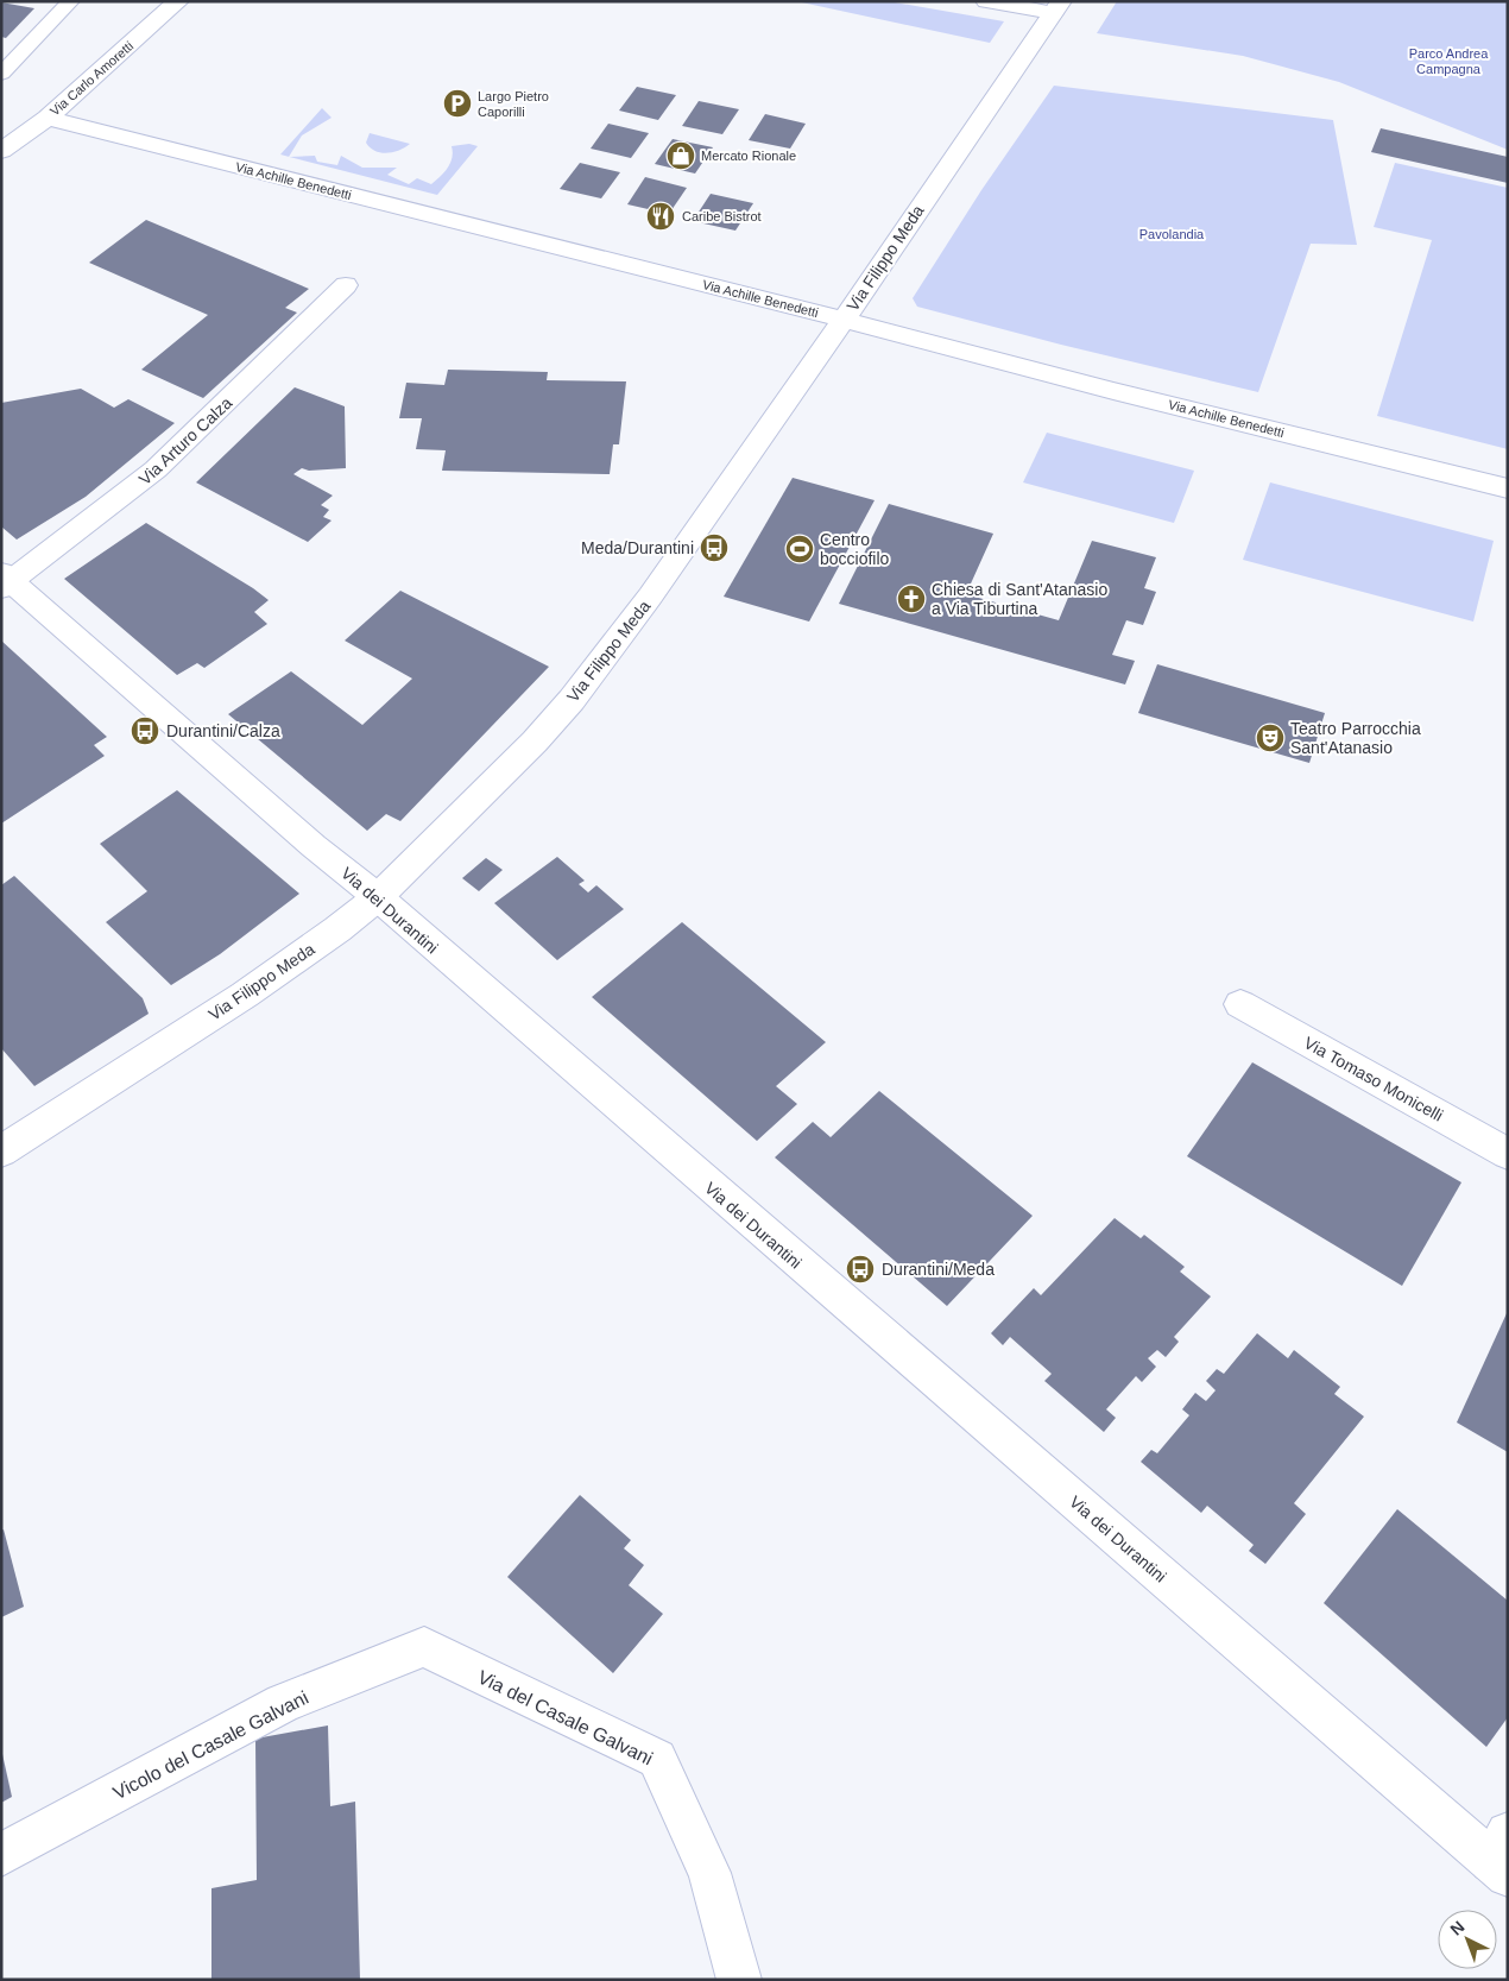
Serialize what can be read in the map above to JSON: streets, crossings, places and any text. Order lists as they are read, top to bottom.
{
  "streets": {
    "street": [
      "Via Carlo Amoretti",
      "Via Achille Benedetti",
      "Via Filippo Meda",
      "Via Arturo Calza",
      "Via dei Durantini",
      "Via Tomaso Monicelli",
      "Via del Casale Galvani",
      "Vicolo del Casale Galvani"
    ]
  },
  "crossings": [
    ["Via Carlo Amoretti", "Via Achille Benedetti"],
    ["Via Achille Benedetti", "Via Filippo Meda"],
    ["Via Filippo Meda", "Via dei Durantini"],
    ["Via Arturo Calza", "Via dei Durantini"],
    ["Via del Casale Galvani", "Vicolo del Casale Galvani"]
  ],
  "parks": ["Parco Andrea Campagna", "Pavolandia"],
  "places": {
    "parking": ["Largo Pietro Caporilli"],
    "shop": ["Mercato Rionale"],
    "restaurant": ["Caribe Bistrot"],
    "bus stop": ["Meda/Durantini", "Durantini/Calza", "Durantini/Meda"],
    "sports": ["Centro bocciofilo"],
    "church": ["Chiesa di Sant'Atanasio a Via Tiburtina"],
    "theatre": ["Teatro Parrocchia Sant'Atanasio"]
  },
  "north": "top left"
}
